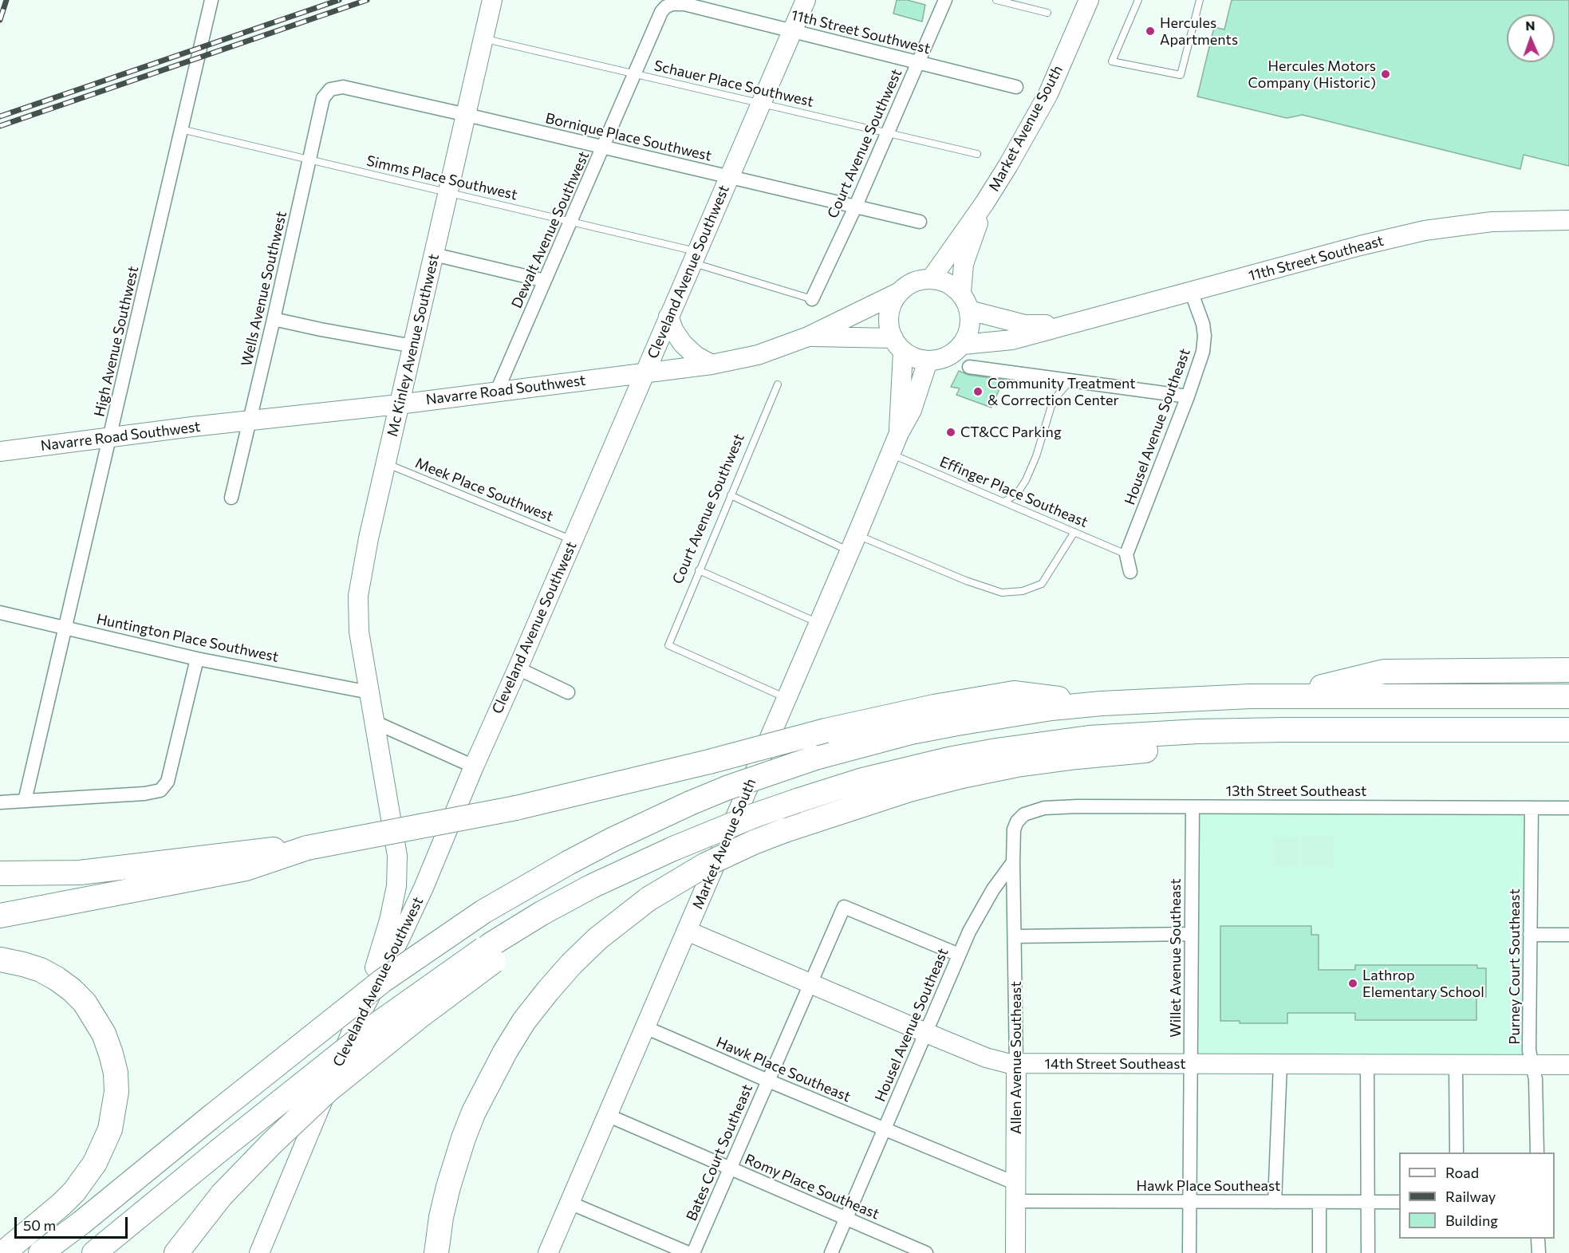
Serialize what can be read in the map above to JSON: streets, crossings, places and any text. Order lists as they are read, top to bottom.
{
  "streets": {
    "street": [
      "11th Street Southwest",
      "Market Avenue South",
      "Bornique Place Southwest",
      "Court Avenue Southwest",
      "Dewalt Avenue Southwest",
      "11th Street Southeast",
      "Cleveland Avenue Southwest",
      "Wells Avenue Southwest",
      "High Avenue Southwest",
      "Mc Kinley Avenue Southwest",
      "Navarre Road Southwest",
      "Housel Avenue Southeast",
      "Huntington Place Southwest",
      "13th Street Southeast",
      "Willet Avenue Southeast",
      "Purney Court Southeast",
      "Allen Avenue Southeast",
      "14th Street Southeast",
      "Hawk Place Southeast",
      "Bates Court Southeast",
      "Romy Place Southeast"
    ],
    "lane": [
      "Schauer Place Southwest",
      "Simms Place Southwest",
      "Meek Place Southwest",
      "Effinger Place Southeast"
    ]
  },
  "crossings": [
    ["11th Street Southwest", "Court Avenue Southwest"],
    ["11th Street Southwest", "Dewalt Avenue Southwest"],
    ["11th Street Southwest", "Cleveland Avenue Southwest"],
    ["Schauer Place Southwest", "Court Avenue Southwest"],
    ["Schauer Place Southwest", "Dewalt Avenue Southwest"],
    ["Schauer Place Southwest", "Cleveland Avenue Southwest"],
    ["Schauer Place Southwest", "Mc Kinley Avenue Southwest"],
    ["Market Avenue South", "Court Avenue Southwest"],
    ["Market Avenue South", "11th Street Southeast"],
    ["Market Avenue South", "Navarre Road Southwest"],
    ["Market Avenue South", "Effinger Place Southeast"],
    ["Market Avenue South", "14th Street Southeast"],
    ["Market Avenue South", "Hawk Place Southeast"],
    ["Market Avenue South", "Romy Place Southeast"],
    ["Bornique Place Southwest", "Court Avenue Southwest"],
    ["Bornique Place Southwest", "Dewalt Avenue Southwest"],
    ["Bornique Place Southwest", "Cleveland Avenue Southwest"],
    ["Bornique Place Southwest", "Wells Avenue Southwest"],
    ["Bornique Place Southwest", "Mc Kinley Avenue Southwest"],
    ["Court Avenue Southwest", "Simms Place Southwest"],
    ["Simms Place Southwest", "Dewalt Avenue Southwest"],
    ["Simms Place Southwest", "Cleveland Avenue Southwest"],
    ["Simms Place Southwest", "Wells Avenue Southwest"],
    ["Simms Place Southwest", "High Avenue Southwest"],
    ["Simms Place Southwest", "Mc Kinley Avenue Southwest"],
    ["Dewalt Avenue Southwest", "Navarre Road Southwest"],
    ["11th Street Southeast", "Navarre Road Southwest"],
    ["11th Street Southeast", "Housel Avenue Southeast"],
    ["Cleveland Avenue Southwest", "Mc Kinley Avenue Southwest"],
    ["Cleveland Avenue Southwest", "Navarre Road Southwest"],
    ["Cleveland Avenue Southwest", "Meek Place Southwest"],
    ["Wells Avenue Southwest", "Navarre Road Southwest"],
    ["High Avenue Southwest", "Navarre Road Southwest"],
    ["High Avenue Southwest", "Huntington Place Southwest"],
    ["Mc Kinley Avenue Southwest", "Navarre Road Southwest"],
    ["Mc Kinley Avenue Southwest", "Meek Place Southwest"],
    ["Mc Kinley Avenue Southwest", "Huntington Place Southwest"],
    ["Housel Avenue Southeast", "Effinger Place Southeast"],
    ["Housel Avenue Southeast", "13th Street Southeast"],
    ["Housel Avenue Southeast", "Allen Avenue Southeast"],
    ["Housel Avenue Southeast", "14th Street Southeast"],
    ["Housel Avenue Southeast", "Hawk Place Southeast"],
    ["Housel Avenue Southeast", "Bates Court Southeast"],
    ["Housel Avenue Southeast", "Romy Place Southeast"],
    ["13th Street Southeast", "Willet Avenue Southeast"],
    ["13th Street Southeast", "Purney Court Southeast"],
    ["13th Street Southeast", "Allen Avenue Southeast"],
    ["Willet Avenue Southeast", "14th Street Southeast"],
    ["Willet Avenue Southeast", "Hawk Place Southeast"],
    ["Purney Court Southeast", "14th Street Southeast"],
    ["Allen Avenue Southeast", "14th Street Southeast"],
    ["Allen Avenue Southeast", "Hawk Place Southeast"],
    ["14th Street Southeast", "Bates Court Southeast"],
    ["Hawk Place Southeast", "Bates Court Southeast"],
    ["Bates Court Southeast", "Romy Place Southeast"]
  ],
  "places": [
    "Hercules Apartments",
    "Hercules Motors Company (Historic)",
    "Community Treatment & Correction Center",
    "CT&CC Parking",
    "Lathrop Elementary School"
  ],
  "legend": ["Road", "Railway", "Building"],
  "scale_bar": "50 m",
  "north": "top"
}
